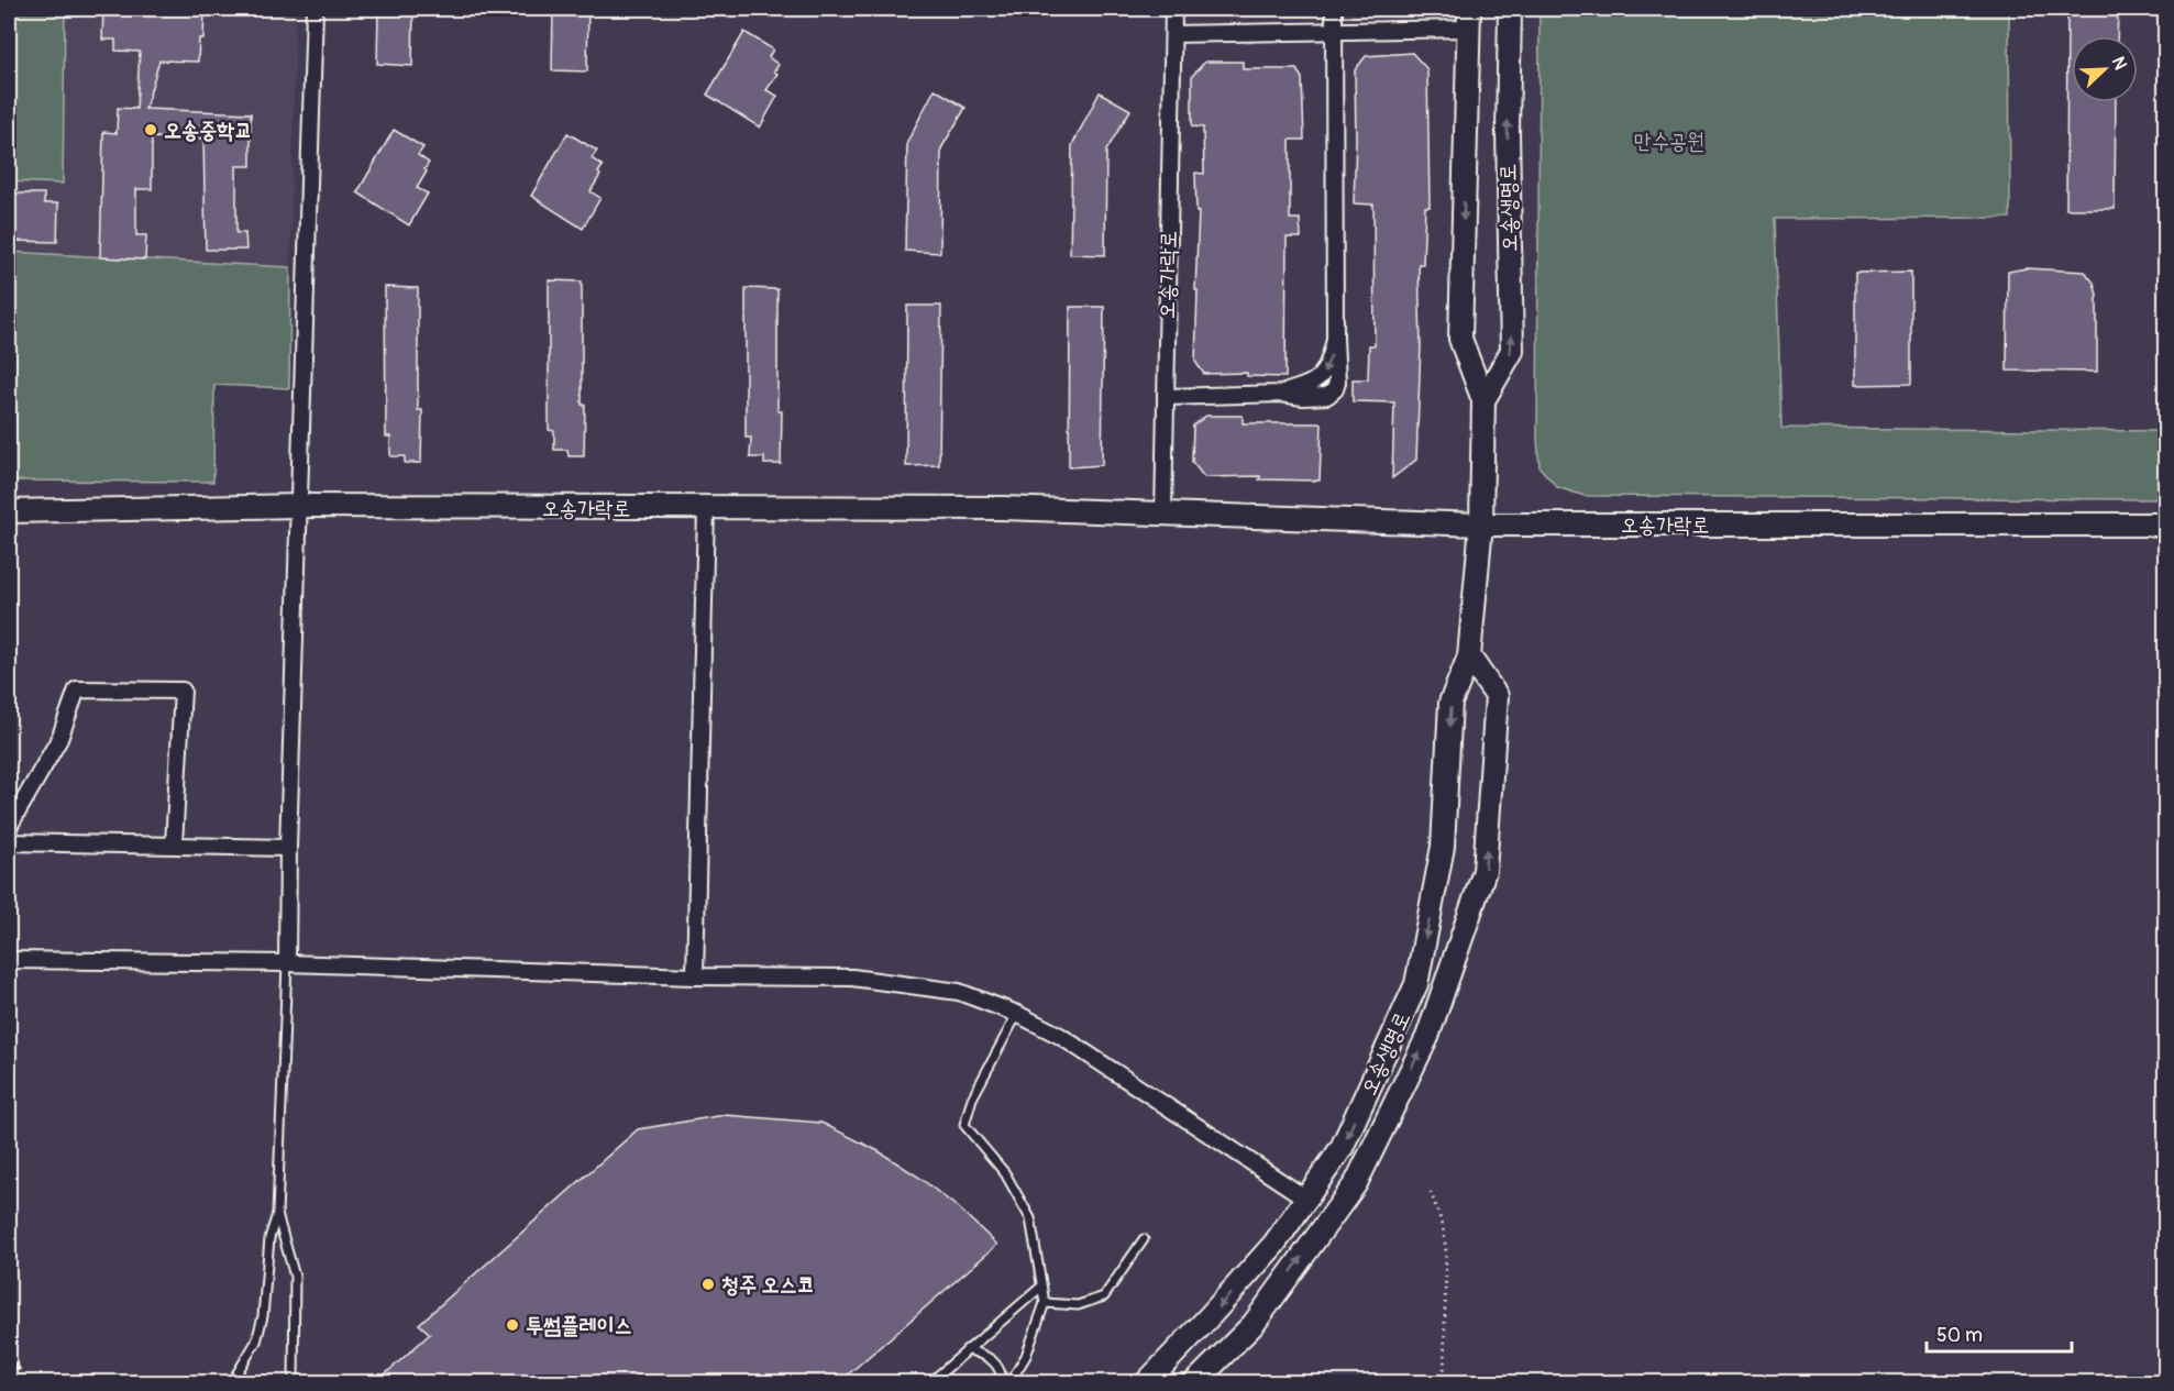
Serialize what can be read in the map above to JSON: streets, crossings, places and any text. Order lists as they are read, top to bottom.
{
  "streets": {
    "street": ["오송생명로", "오송가락로"]
  },
  "crossings": [
    ["오송생명로", "오송가락로"]
  ],
  "parks": ["만수공원"],
  "places": ["오송중학교", "청주 오스코", "투썸플레이스"],
  "scale_bar": "50 m",
  "north": "top right"
}
